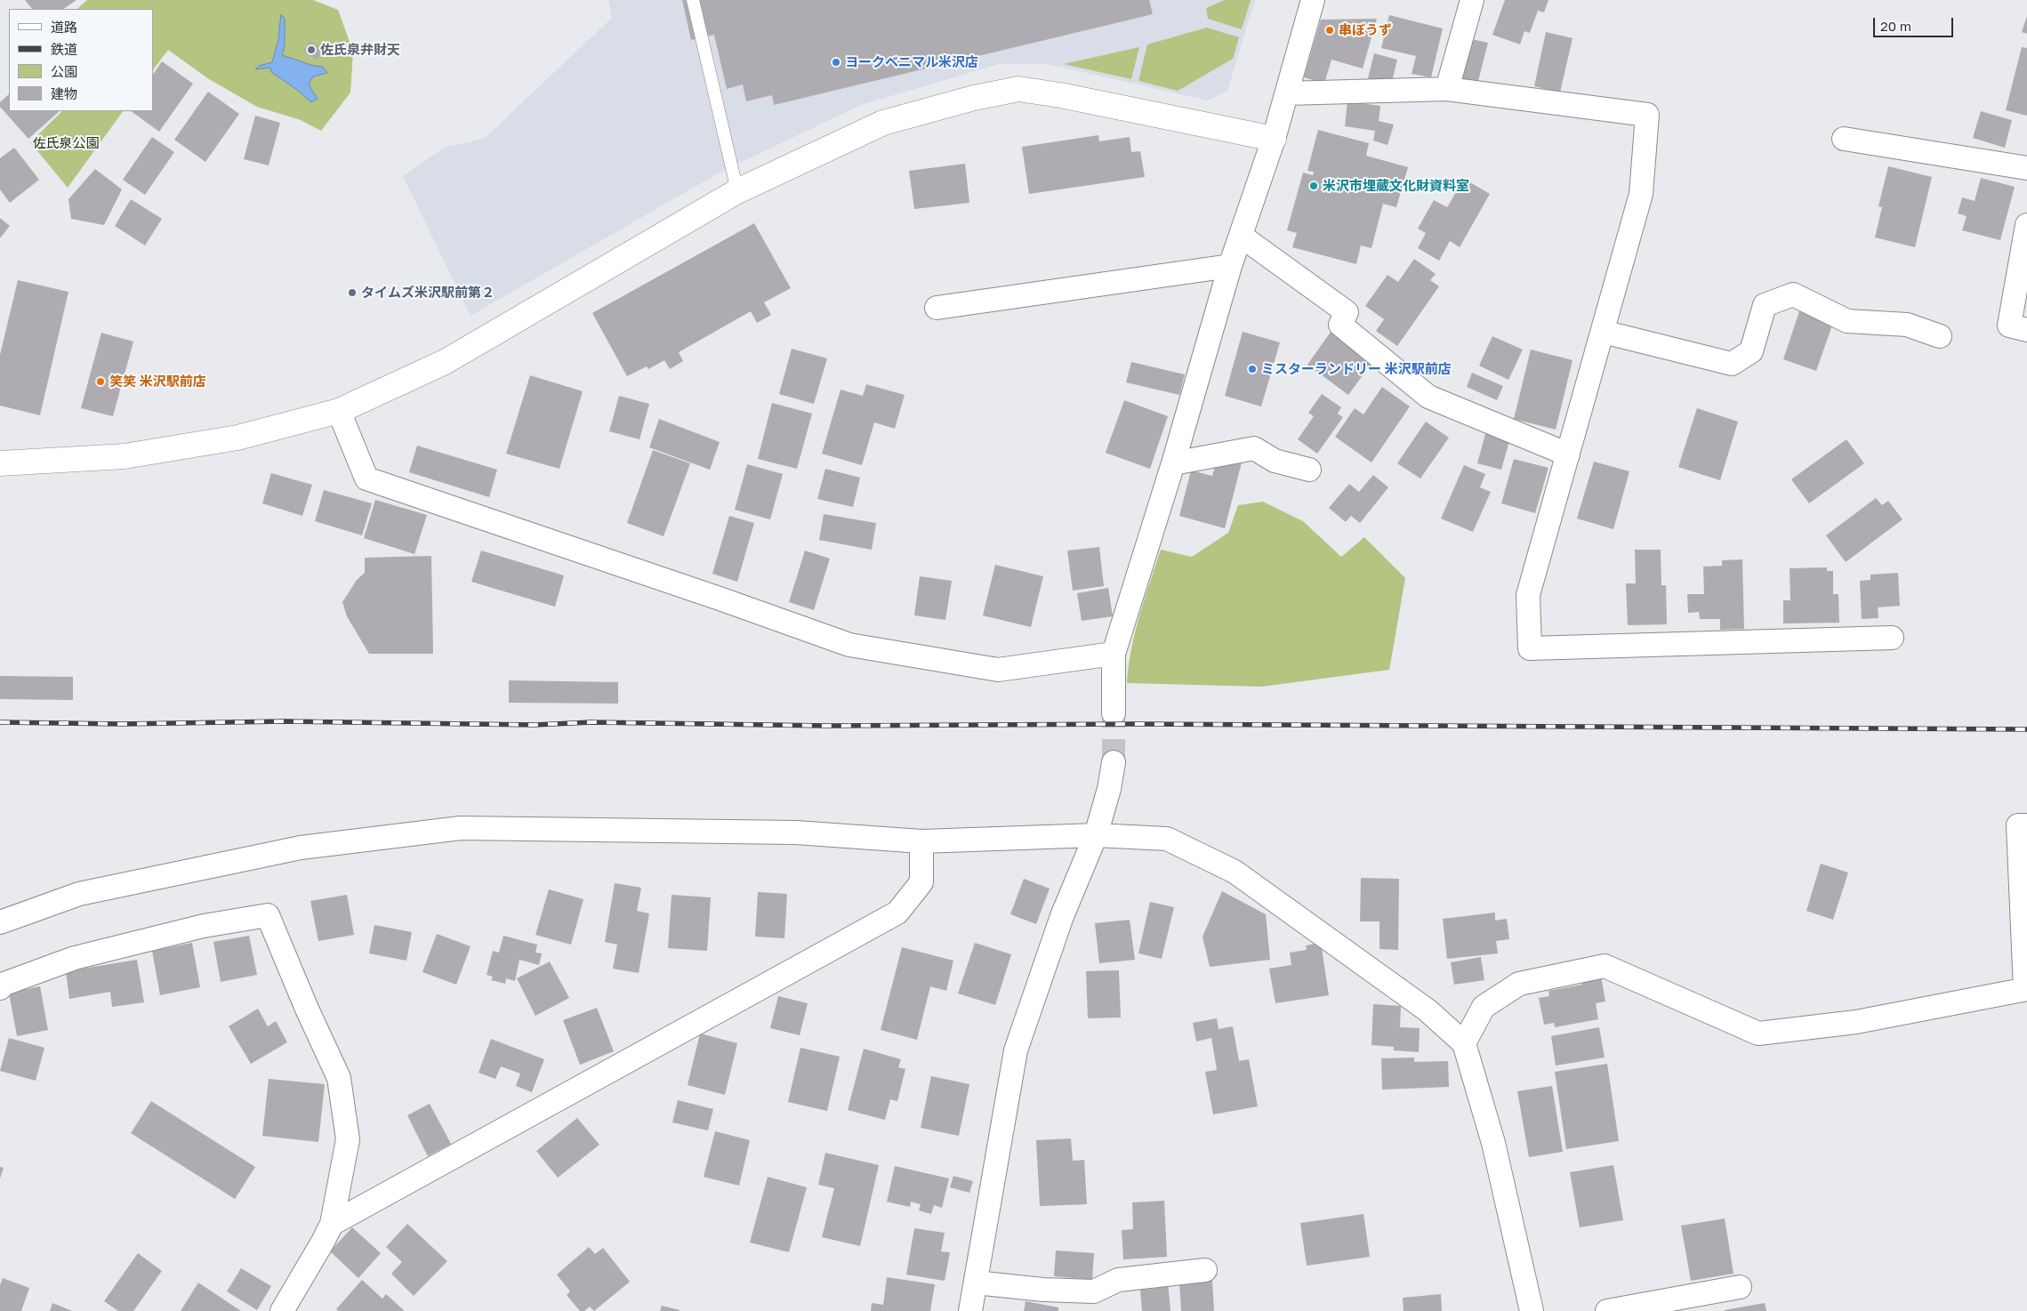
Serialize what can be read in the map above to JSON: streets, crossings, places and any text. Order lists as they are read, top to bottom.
{
  "parks": ["佐氏泉公園"],
  "places": [
    "串ぼうず",
    "佐氏泉弁財天",
    "ヨークベニマル米沢店",
    "米沢市埋蔵文化財資料室",
    "タイムズ米沢駅前第２",
    "ミスターランドリー 米沢駅前店",
    "笑笑 米沢駅前店"
  ],
  "legend": [
    "道路",
    "鉄道",
    "公園",
    "建物"
  ],
  "scale_bar": "20 m"
}
